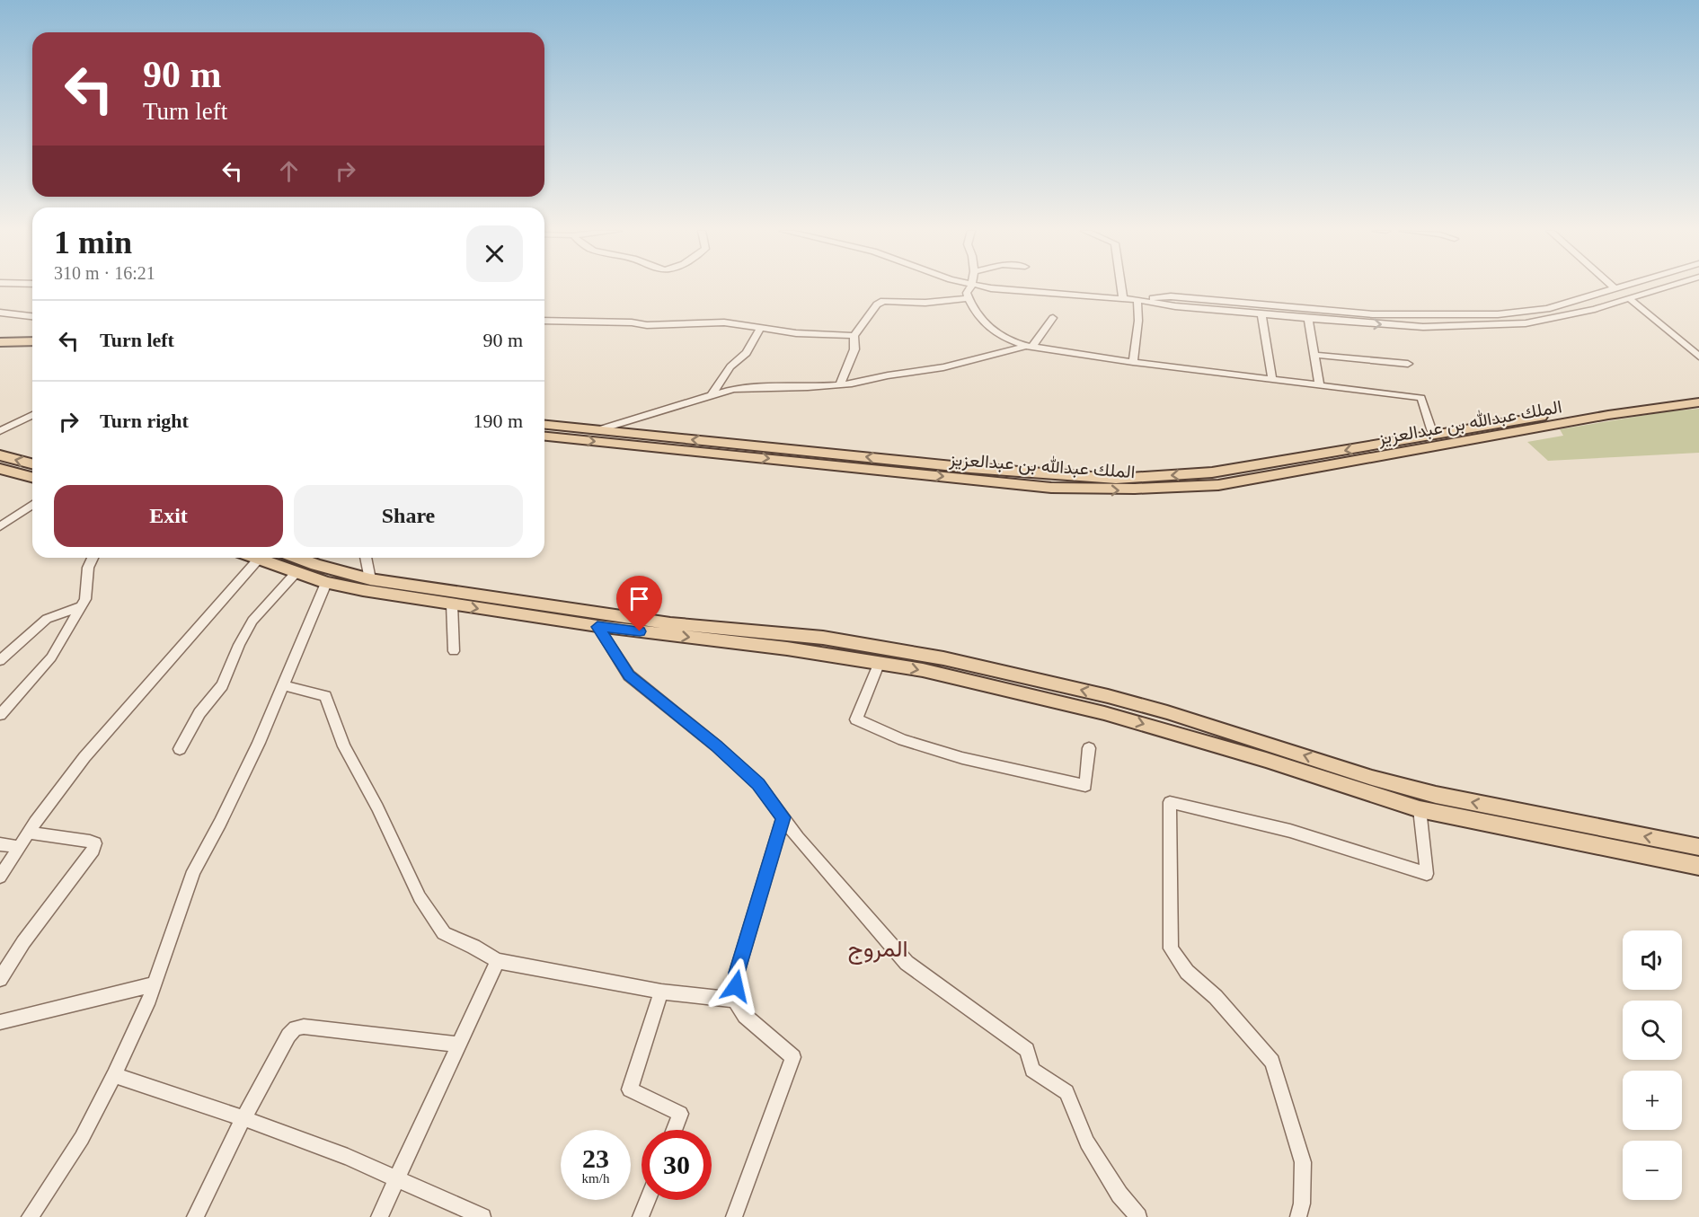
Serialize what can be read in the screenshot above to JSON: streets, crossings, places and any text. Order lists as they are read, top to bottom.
{
  "streets": {
    "main road": ["الملك عبدالله بن عبدالعزيز"]
  },
  "districts": ["المروج"],
  "page": {
    "turn": ["90 m", "Turn left"],
    "heading": ["1 min", "310 m · 16:21"],
    "list": [
      {
        "name": "Turn left",
        "value": "90 m"
      },
      {
        "name": "Turn right",
        "value": "190 m"
      }
    ],
    "buttons": ["Exit", "Share"],
    "map_buttons": ["+", "−"],
    "speed": "23 km/h",
    "limit": "30"
  }
}
